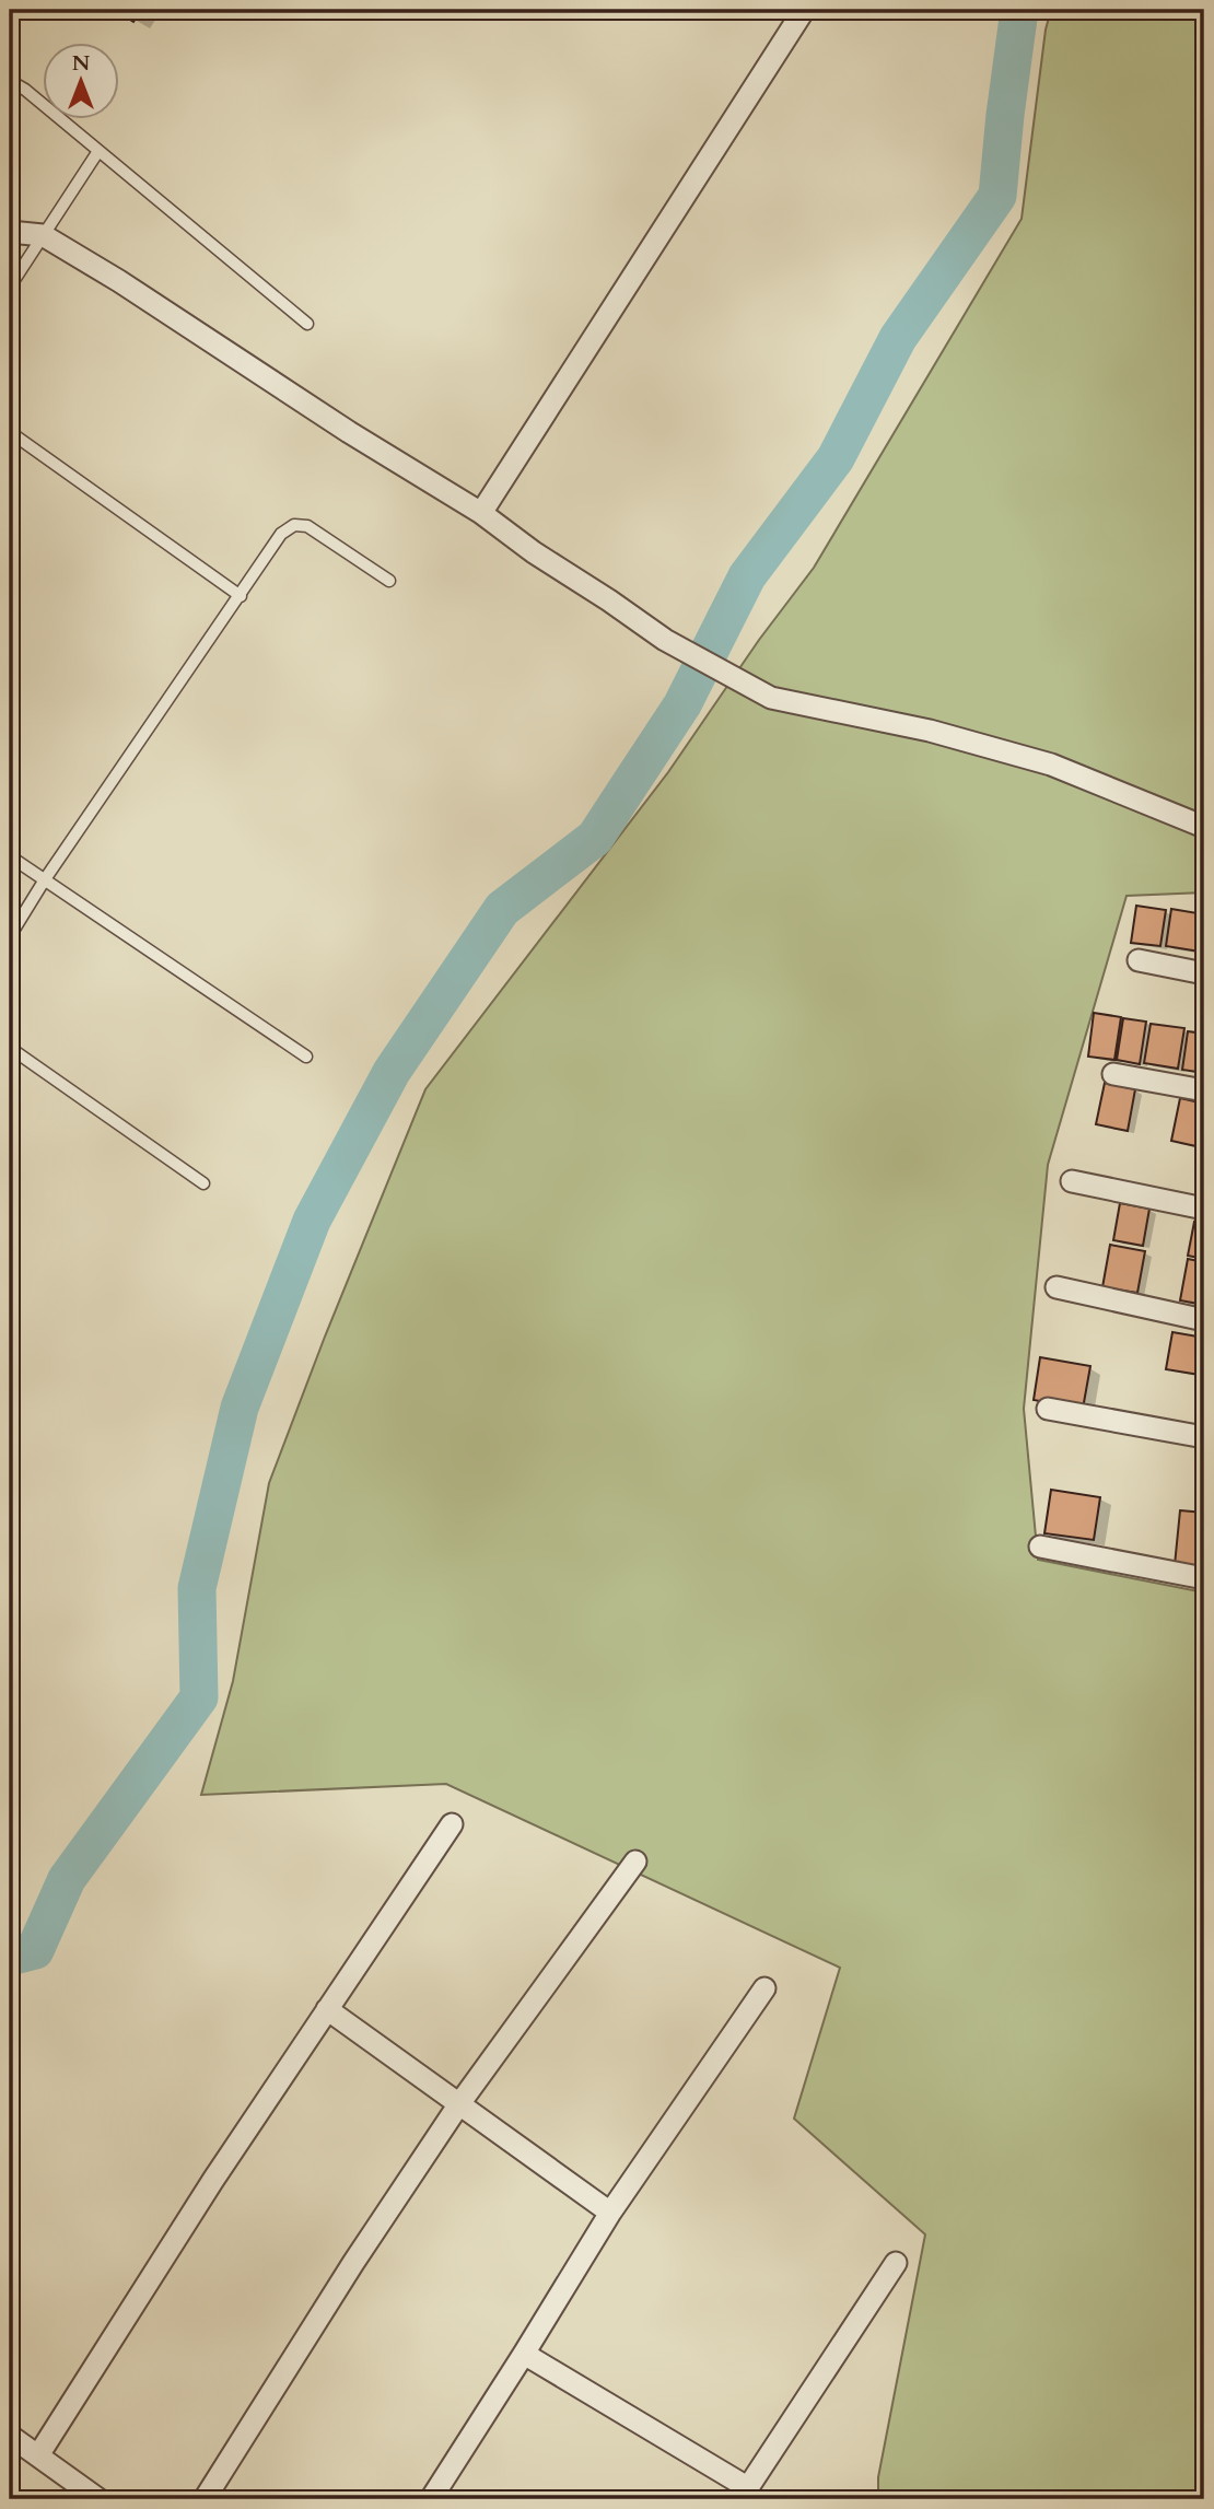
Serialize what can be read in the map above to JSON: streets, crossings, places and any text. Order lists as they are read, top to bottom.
{
  "north": "top"
}
